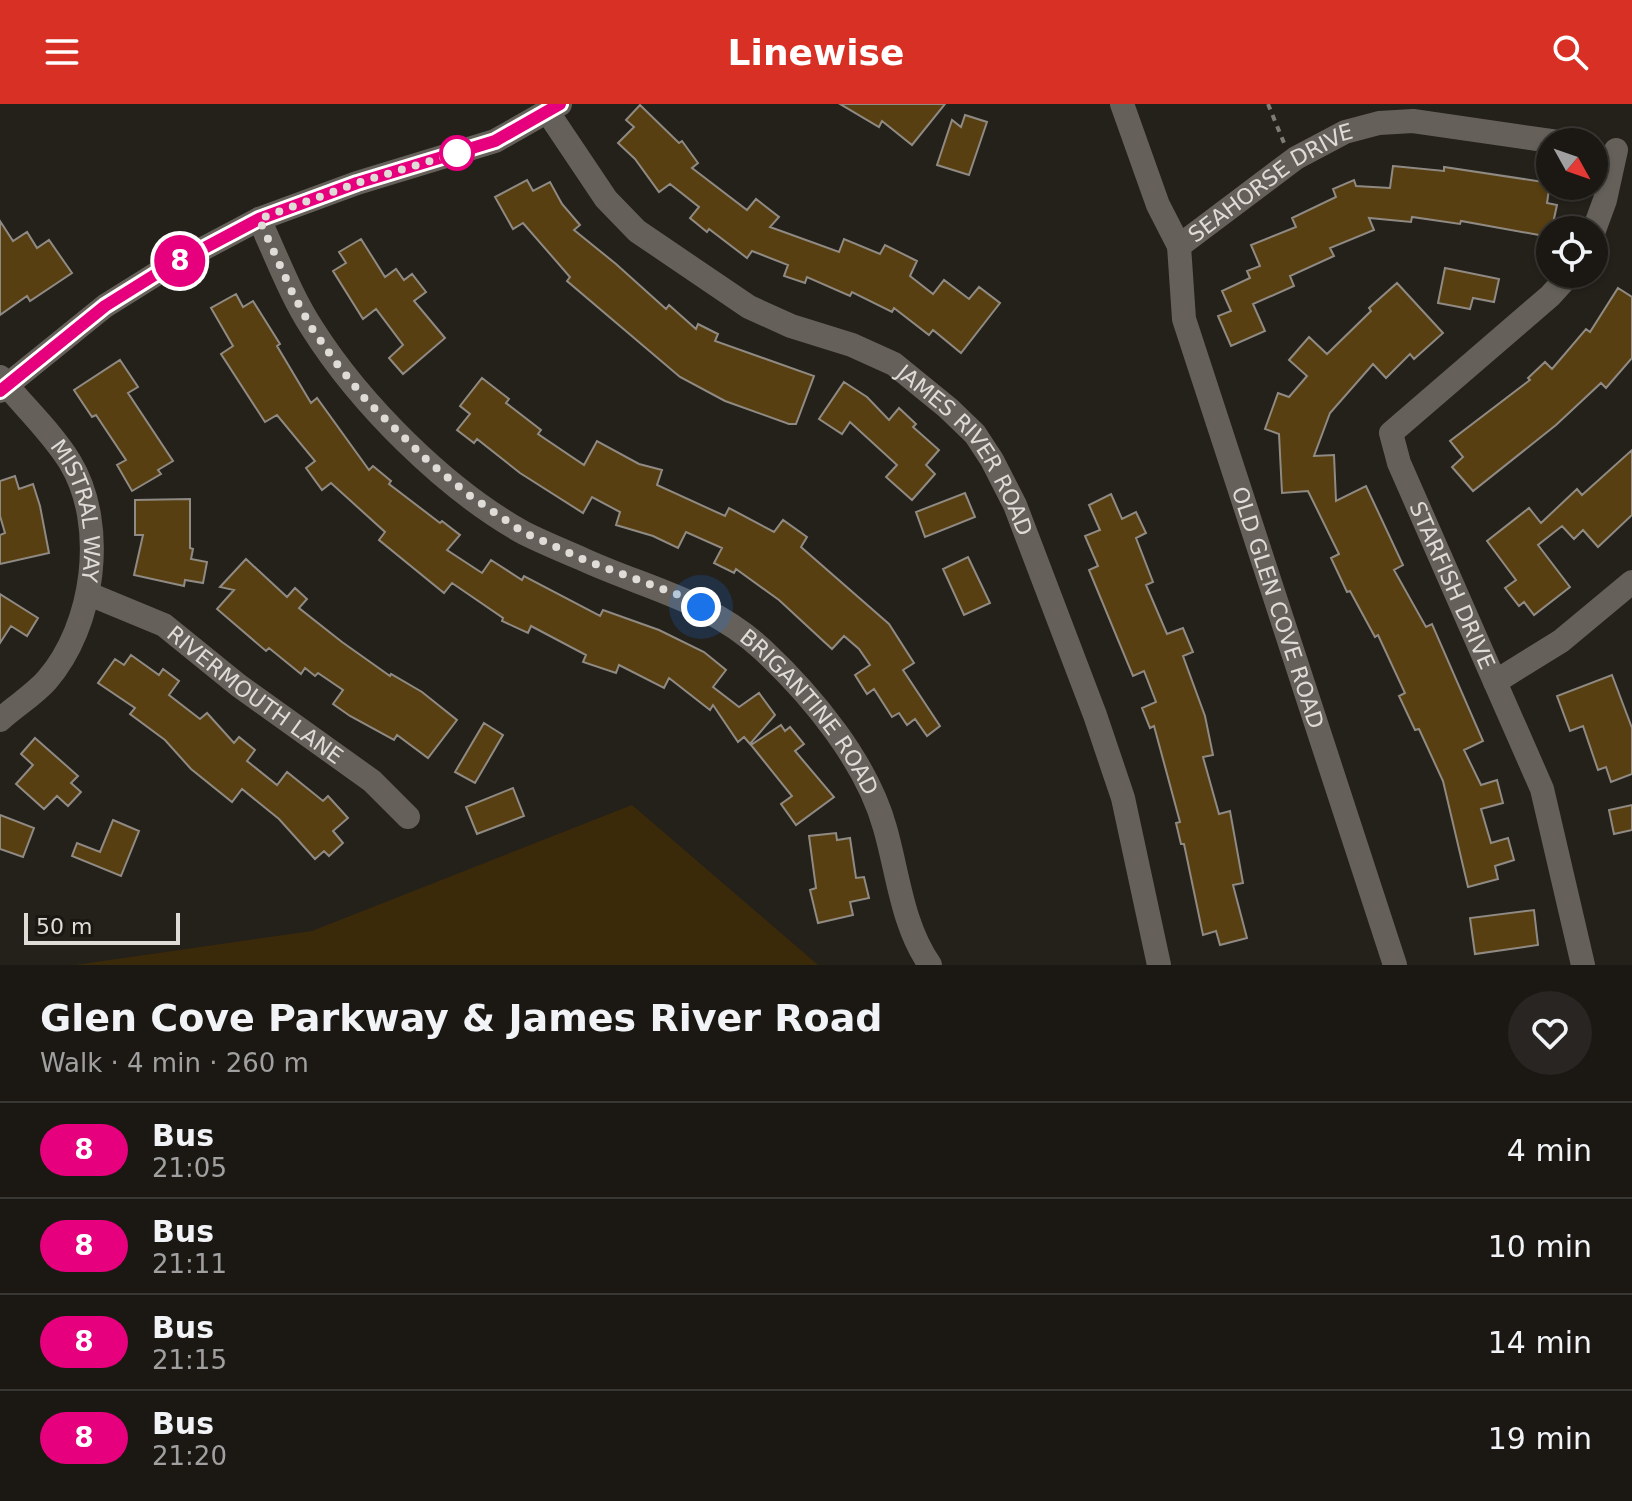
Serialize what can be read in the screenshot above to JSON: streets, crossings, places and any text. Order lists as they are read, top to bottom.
{
  "streets": {
    "street": [
      "SEAHORSE DRIVE",
      "JAMES RIVER ROAD",
      "MISTRAL WAY",
      "STARFISH DRIVE",
      "OLD GLEN COVE ROAD",
      "RIVERMOUTH LANE",
      "BRIGANTINE ROAD"
    ]
  },
  "crossings": [
    ["SEAHORSE DRIVE", "OLD GLEN COVE ROAD"],
    ["MISTRAL WAY", "RIVERMOUTH LANE"]
  ],
  "lines": ["bus line 8"],
  "scale_bar": "50 m",
  "north": "bottom right",
  "page": {
    "header": "Linewise",
    "on_map": "8",
    "scale": "50 m",
    "heading": ["Glen Cove Parkway & James River Road", "Walk · 4 min · 260 m"],
    "list": [
      {
        "mark": "8",
        "name": "Bus",
        "note": "21:05",
        "value": "4 min"
      },
      {
        "mark": "8",
        "name": "Bus",
        "note": "21:11",
        "value": "10 min"
      },
      {
        "mark": "8",
        "name": "Bus",
        "note": "21:15",
        "value": "14 min"
      },
      {
        "mark": "8",
        "name": "Bus",
        "note": "21:20",
        "value": "19 min"
      }
    ]
  }
}
